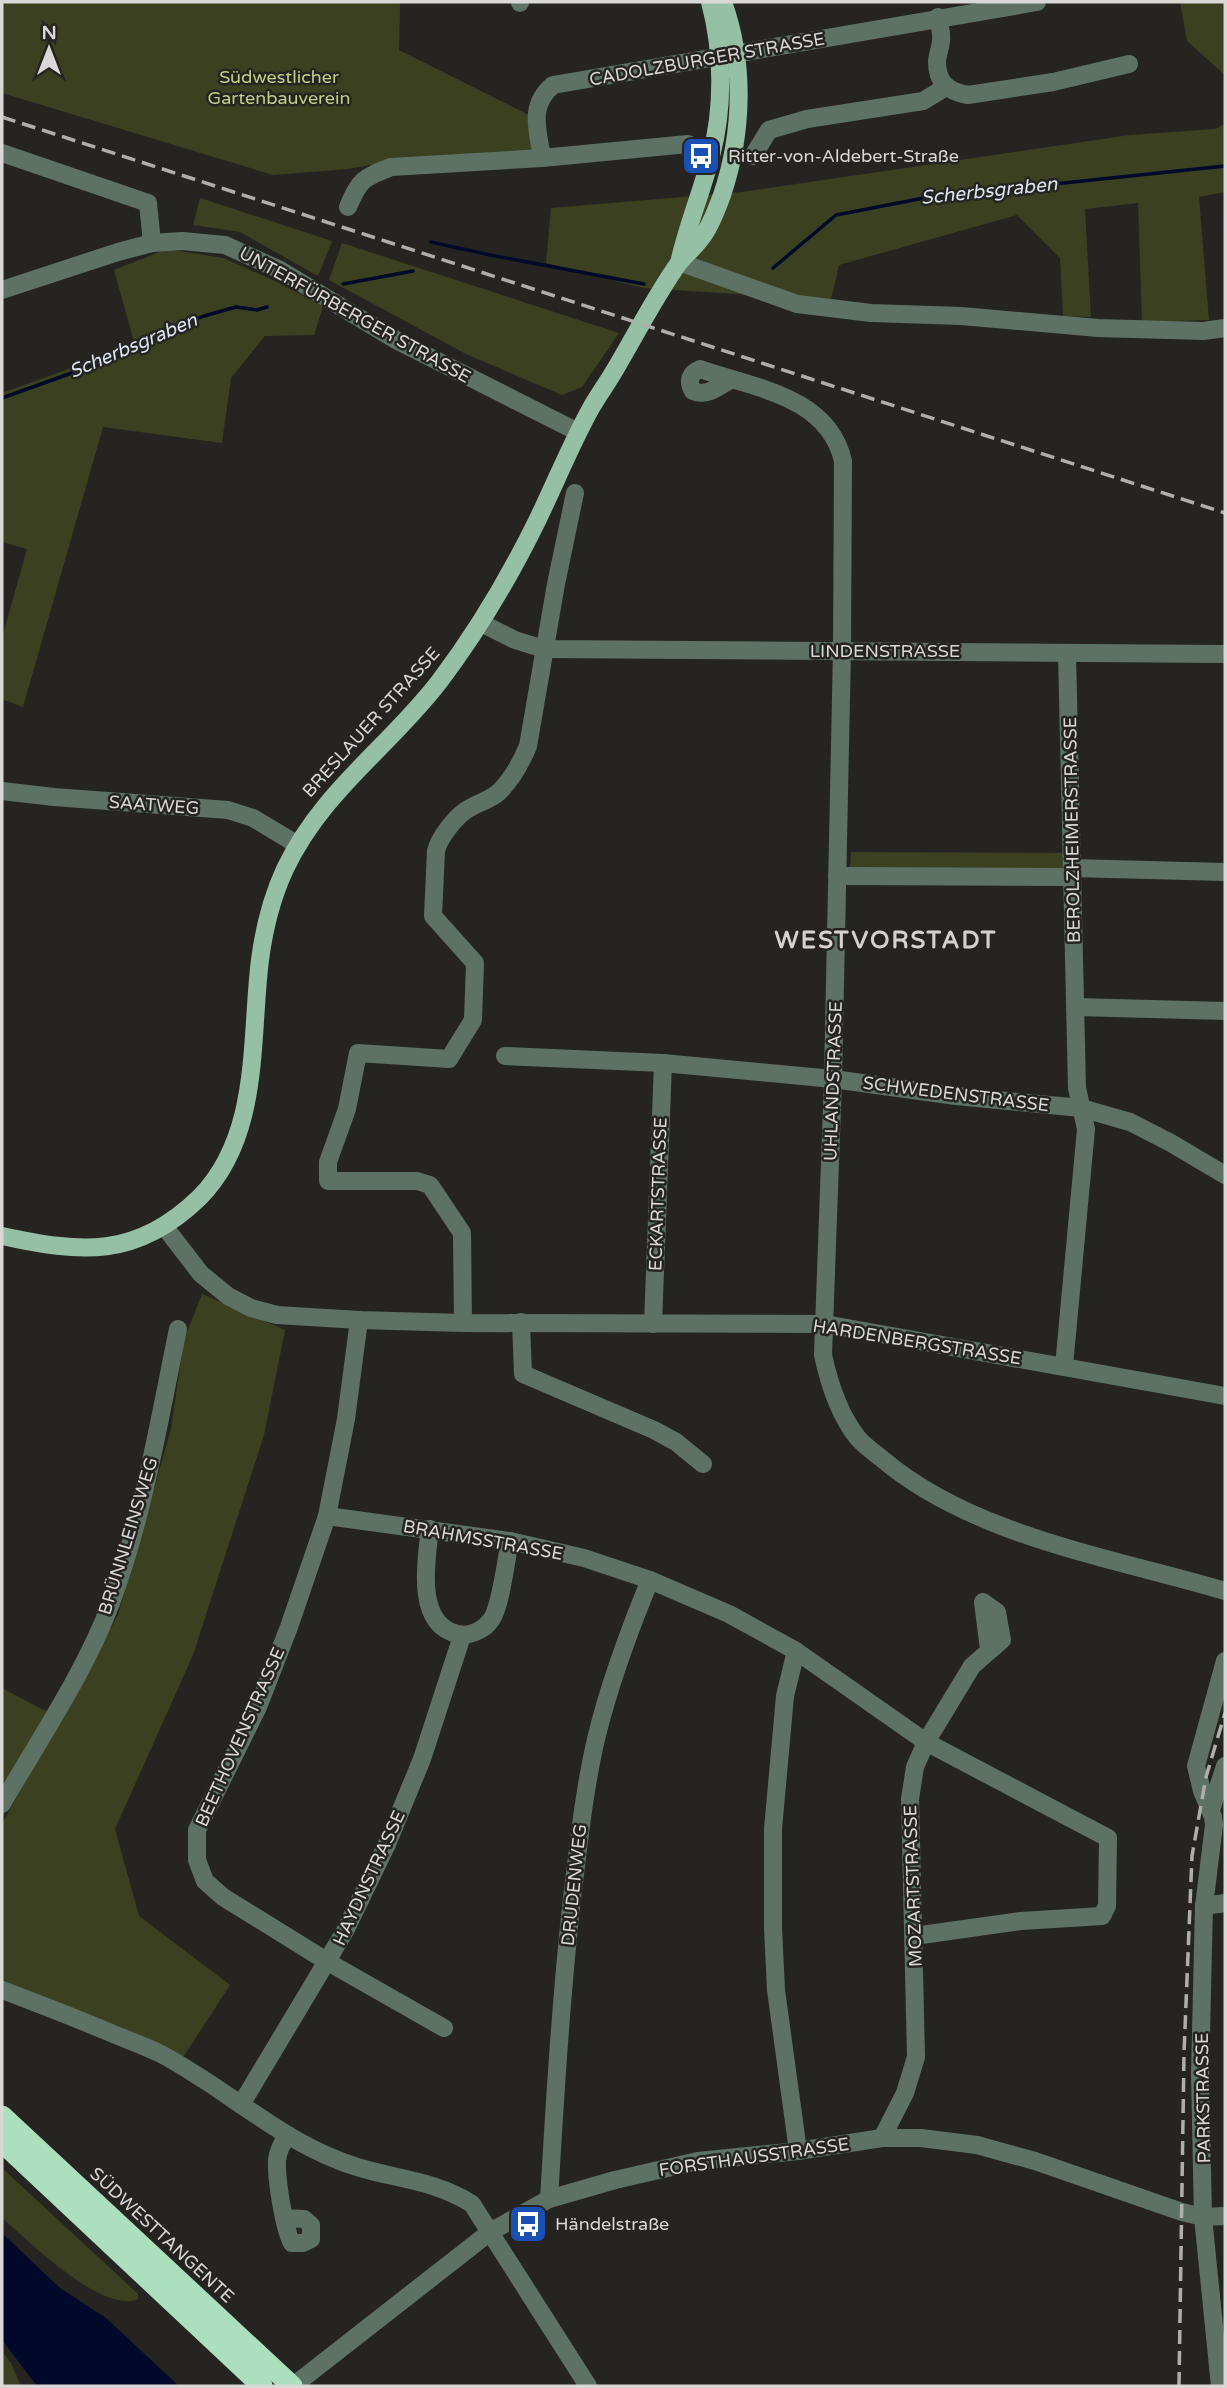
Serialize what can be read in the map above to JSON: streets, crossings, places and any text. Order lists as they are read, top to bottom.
{
  "streets": {
    "highway": ["SÜDWESTTANGENTE"],
    "main road": ["BRESLAUER STRASSE"],
    "street": [
      "CADOLZBURGER STRASSE",
      "UNTERFÜRBERGER STRASSE",
      "LINDENSTRASSE",
      "SAATWEG",
      "BEROLZHEIMERSTRASSE",
      "UHLANDSTRASSE",
      "SCHWEDENSTRASSE",
      "ECKARTSTRASSE",
      "HARDENBERGSTRASSE",
      "BRÜNNLEINSWEG",
      "BRAHMSSTRASSE",
      "BEETHOVENSTRASSE",
      "HAYDNSTRASSE",
      "DRUDENWEG",
      "MOZARTSTRASSE",
      "PARKSTRASSE",
      "FORSTHAUSSTRASSE"
    ]
  },
  "crossings": [
    ["CADOLZBURGER STRASSE", "BRESLAUER STRASSE"],
    ["UNTERFÜRBERGER STRASSE", "BRESLAUER STRASSE"],
    ["LINDENSTRASSE", "BRESLAUER STRASSE"],
    ["LINDENSTRASSE", "BEROLZHEIMERSTRASSE"],
    ["LINDENSTRASSE", "UHLANDSTRASSE"],
    ["BRESLAUER STRASSE", "SAATWEG"],
    ["BRESLAUER STRASSE", "HARDENBERGSTRASSE"],
    ["BEROLZHEIMERSTRASSE", "SCHWEDENSTRASSE"],
    ["BEROLZHEIMERSTRASSE", "HARDENBERGSTRASSE"],
    ["UHLANDSTRASSE", "SCHWEDENSTRASSE"],
    ["UHLANDSTRASSE", "HARDENBERGSTRASSE"],
    ["SCHWEDENSTRASSE", "ECKARTSTRASSE"],
    ["ECKARTSTRASSE", "HARDENBERGSTRASSE"],
    ["HARDENBERGSTRASSE", "BEETHOVENSTRASSE"],
    ["BRAHMSSTRASSE", "BEETHOVENSTRASSE"],
    ["BRAHMSSTRASSE", "DRUDENWEG"],
    ["BRAHMSSTRASSE", "MOZARTSTRASSE"],
    ["BEETHOVENSTRASSE", "HAYDNSTRASSE"],
    ["DRUDENWEG", "FORSTHAUSSTRASSE"],
    ["MOZARTSTRASSE", "FORSTHAUSSTRASSE"],
    ["PARKSTRASSE", "FORSTHAUSSTRASSE"],
    ["FORSTHAUSSTRASSE", "SÜDWESTTANGENTE"]
  ],
  "districts": ["WESTVORSTADT"],
  "water": ["Scherbsgraben"],
  "parks": ["Südwestlicher Gartenbauverein"],
  "places": {
    "bus stop": ["Ritter-von-Aldebert-Straße", "Händelstraße"]
  },
  "north": "top"
}
